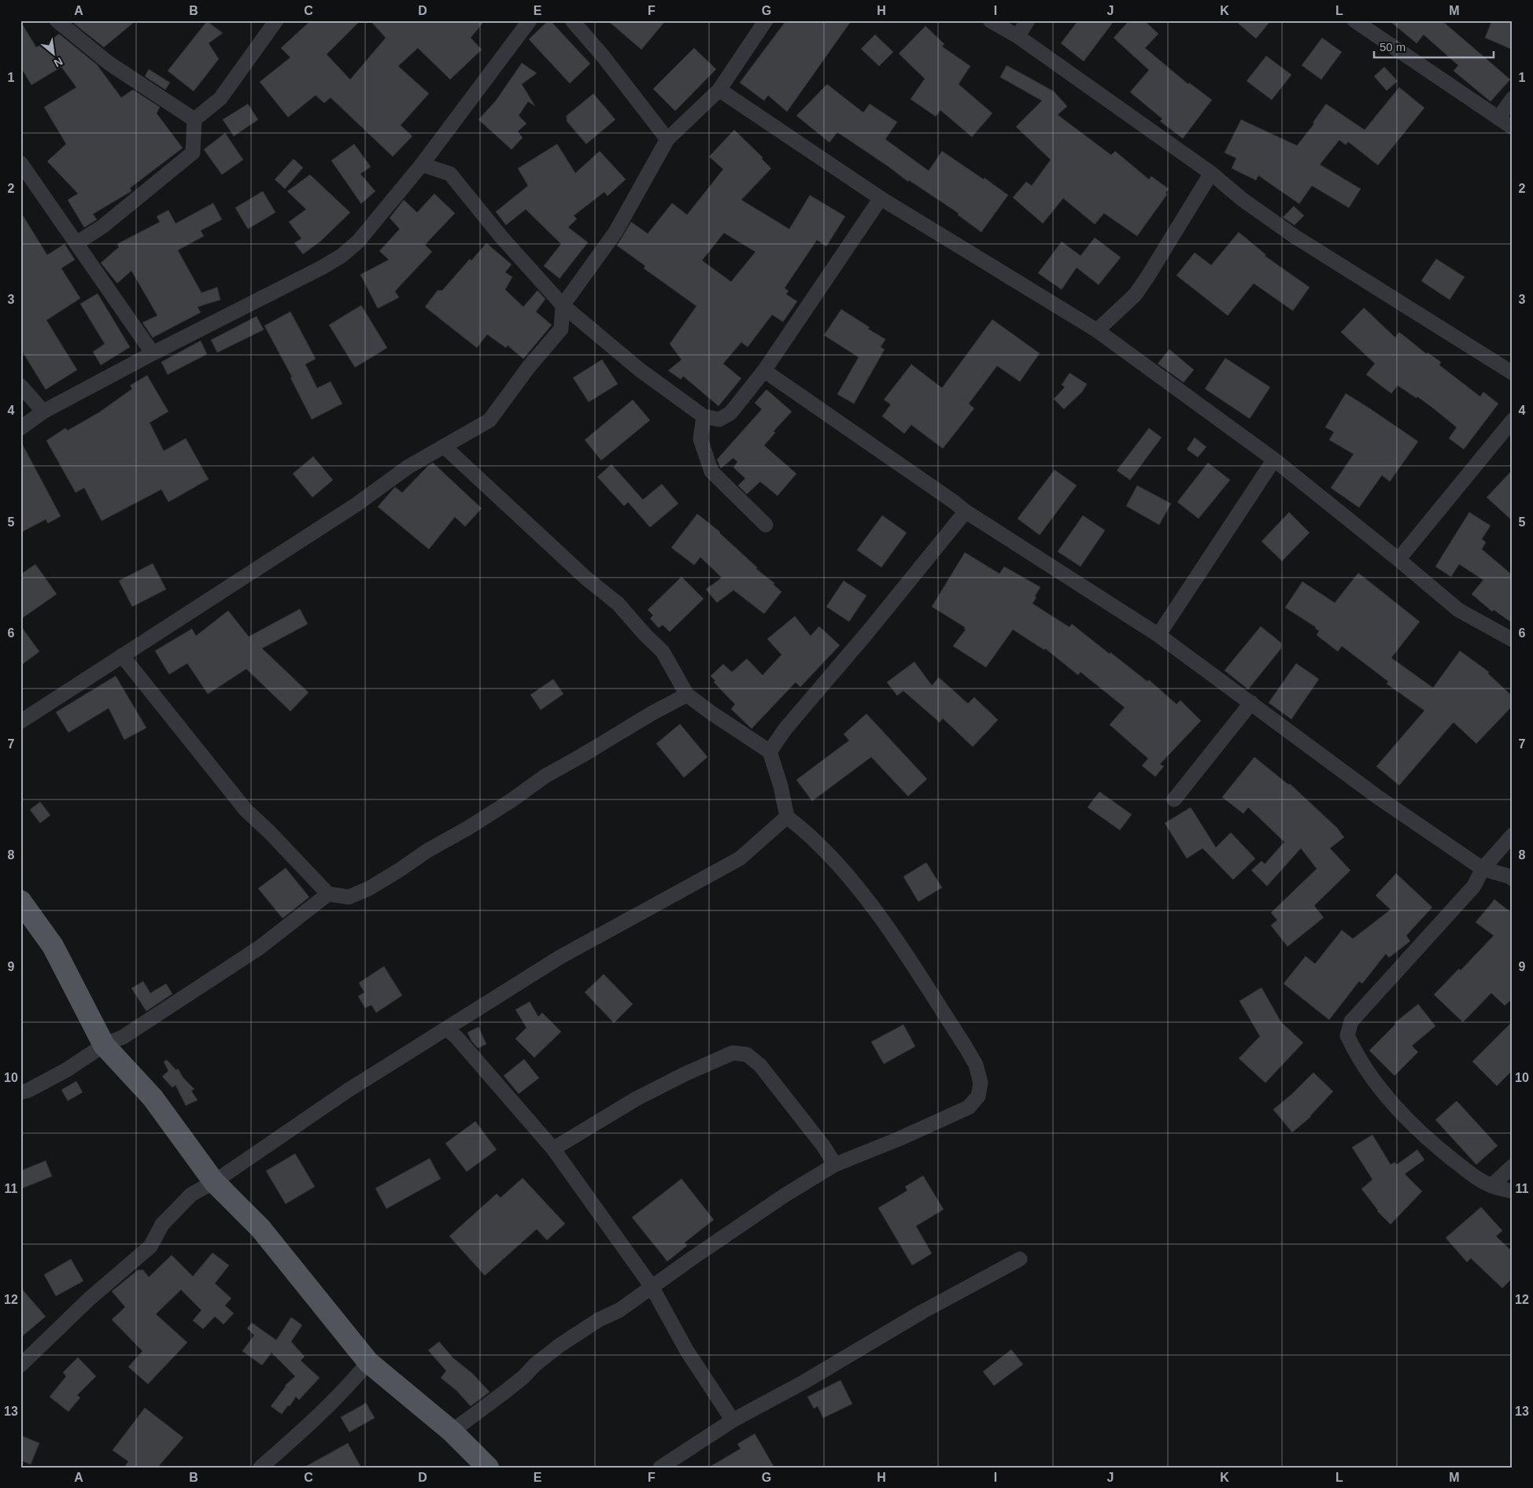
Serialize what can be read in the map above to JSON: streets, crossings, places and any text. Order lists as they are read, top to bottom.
{
  "scale_bar": "50 m",
  "north": "bottom right",
  "grid": {
    "columns": [
      "A",
      "B",
      "C",
      "D",
      "E",
      "F",
      "G",
      "H",
      "I",
      "J",
      "K",
      "L",
      "M"
    ],
    "rows": [
      "1",
      "2",
      "3",
      "4",
      "5",
      "6",
      "7",
      "8",
      "9",
      "10",
      "11",
      "12",
      "13"
    ]
  }
}
